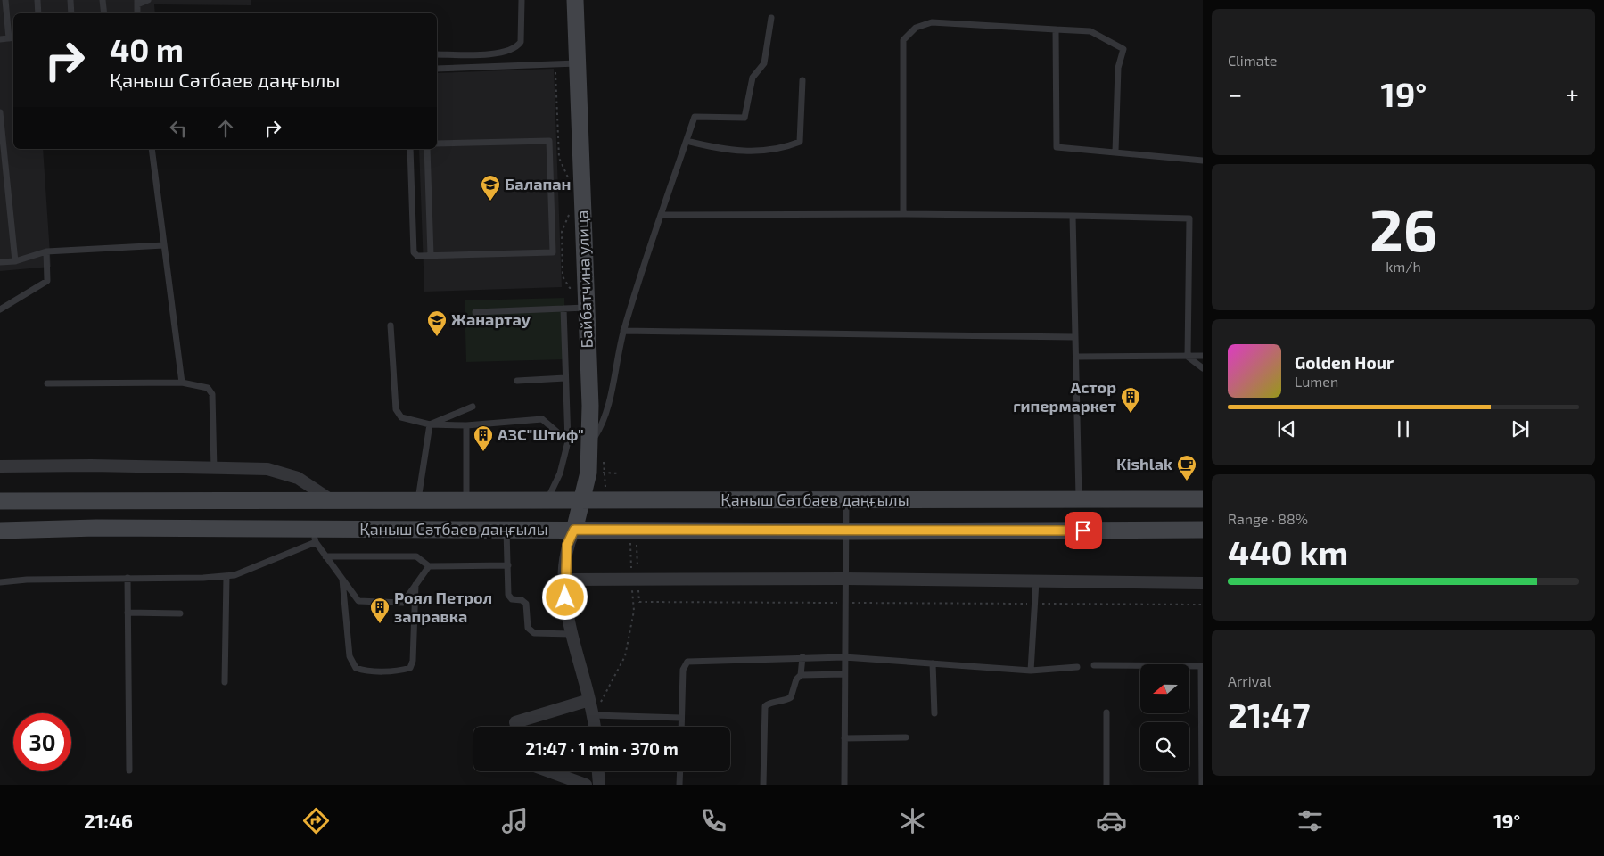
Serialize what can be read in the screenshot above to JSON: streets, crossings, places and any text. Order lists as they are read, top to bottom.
{
  "streets": {
    "main road": ["Байбатчина улица", "Қаныш Сәтбаев даңғылы"]
  },
  "crossings": [
    ["Байбатчина улица", "Қаныш Сәтбаев даңғылы"]
  ],
  "places": {
    "school or university": ["Балапан", "Жанартау"],
    "building": ["Астор гипермаркет", "АЗС\"Штиф\"", "Роял Петрол заправка"],
    "cafe": ["Kishlak"]
  },
  "north": "left",
  "page": {
    "tile": [
      "Climate",
      ["26", "km/h"],
      ["Range · 88%", "440 km"],
      ["Arrival", "21:47"]
    ],
    "turn": ["40 m", "Қаныш Сәтбаев даңғылы"],
    "heat": ["−", "19°", "+"],
    "song": ["Golden Hour", "Lumen"],
    "limit": "30",
    "trip": "21:47 · 1 min · 370 m",
    "tabs": ["21:46", "19°"]
  }
}
